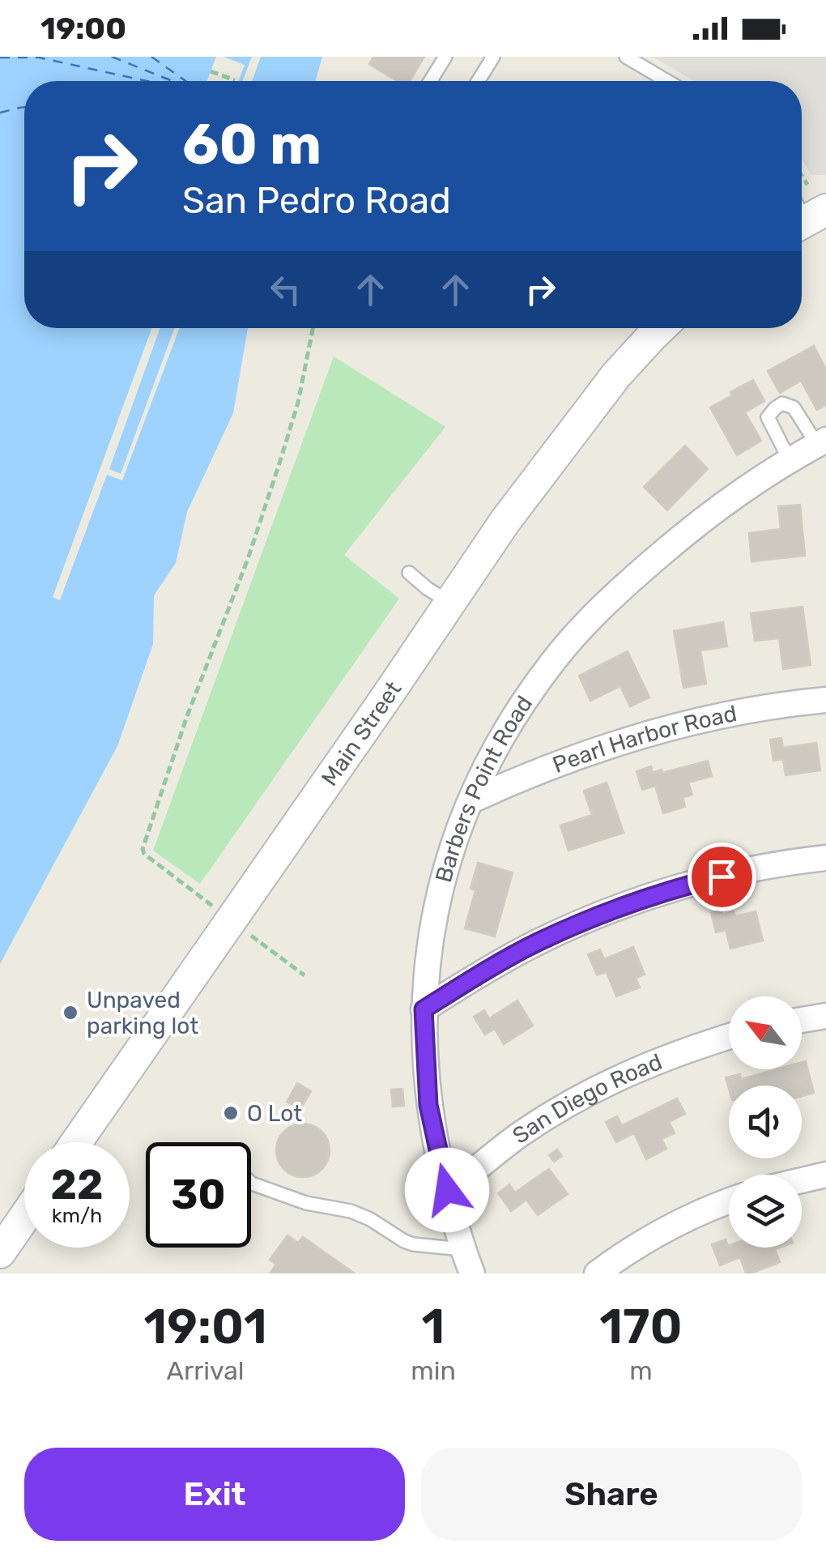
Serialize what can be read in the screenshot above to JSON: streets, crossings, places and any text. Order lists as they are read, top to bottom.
{
  "streets": {
    "street": [
      "Main Street",
      "Pearl Harbor Road",
      "Barbers Point Road",
      "San Diego Road"
    ]
  },
  "crossings": [
    ["Pearl Harbor Road", "Barbers Point Road"],
    ["Barbers Point Road", "San Diego Road"]
  ],
  "places": ["Unpaved parking lot", "O Lot"],
  "north": "top left",
  "page": {
    "status": "19:00",
    "turn": ["60 m", "San Pedro Road"],
    "speed": "22 km/h",
    "limit": "30",
    "eta": [
      "19:01",
      "Arrival",
      "1",
      "min",
      "170",
      "m"
    ],
    "buttons": ["Exit", "Share"]
  }
}
